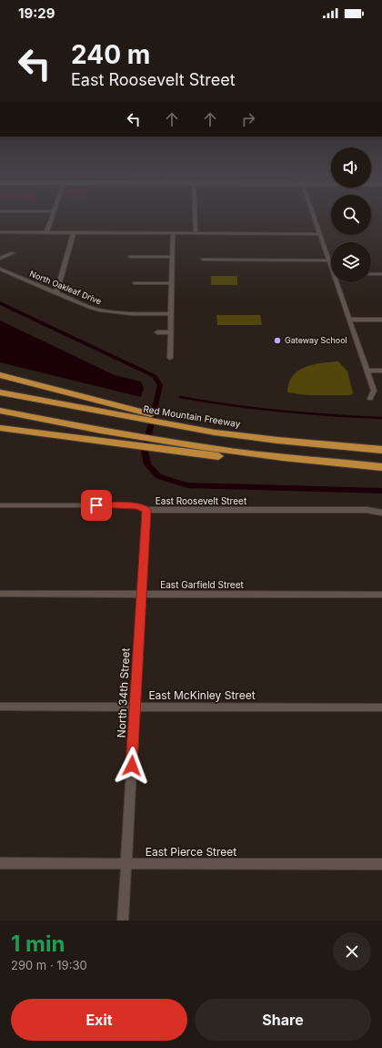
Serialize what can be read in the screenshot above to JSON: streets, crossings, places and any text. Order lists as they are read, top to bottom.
{
  "streets": {
    "highway": ["Red Mountain Freeway"],
    "street": [
      "North Oakleaf Drive",
      "East Roosevelt Street",
      "East Garfield Street",
      "North 34th Street",
      "East McKinley Street",
      "East Pierce Street"
    ]
  },
  "crossings": [
    ["East Roosevelt Street", "North 34th Street"],
    ["East Garfield Street", "North 34th Street"],
    ["North 34th Street", "East McKinley Street"],
    ["North 34th Street", "East Pierce Street"]
  ],
  "places": ["Gateway School"],
  "page": {
    "status": "19:29",
    "turn": ["240 m", "East Roosevelt Street"],
    "heading": ["1 min", "290 m · 19:30"],
    "buttons": ["Exit", "Share"]
  }
}
